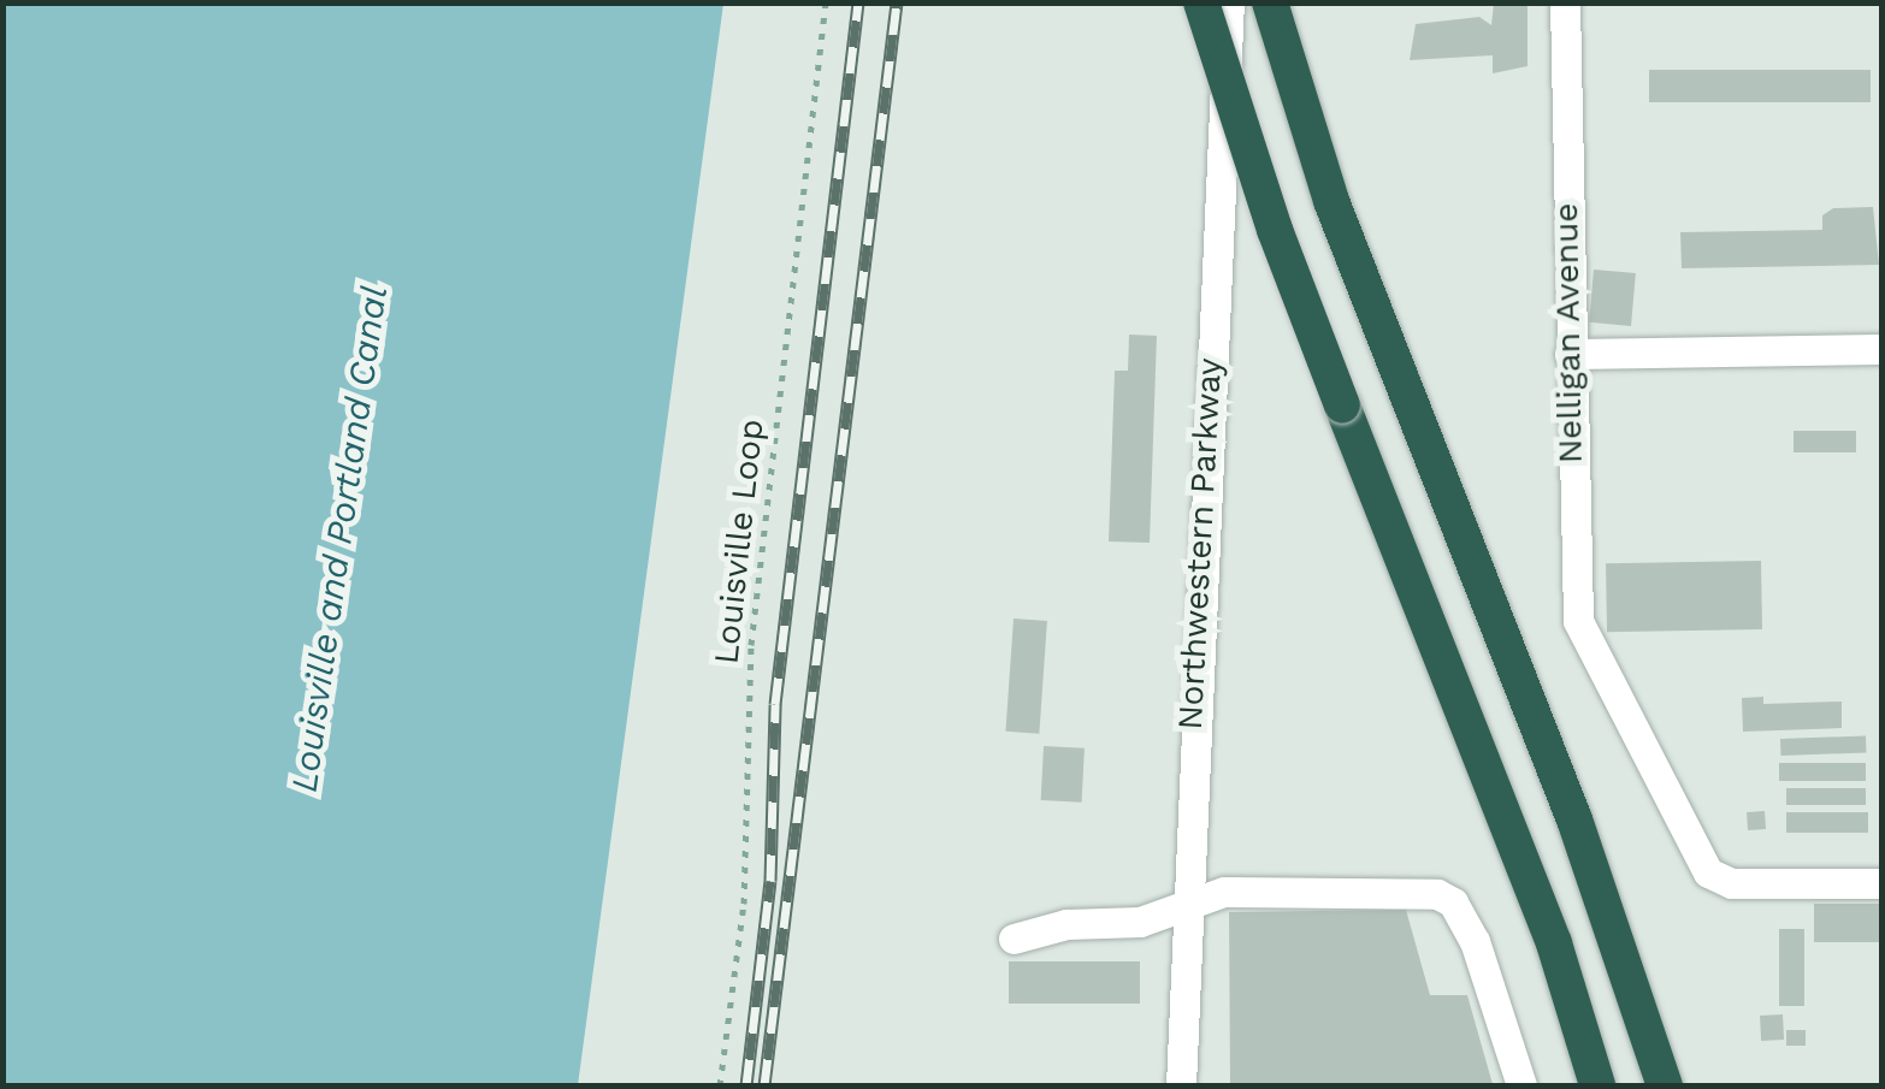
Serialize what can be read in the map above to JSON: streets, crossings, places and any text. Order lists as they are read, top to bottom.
{
  "streets": {
    "street": ["Nelligan Avenue", "Northwestern Parkway"],
    "path": ["Louisville Loop"]
  },
  "water": ["Louisville and Portland Canal"]
}
